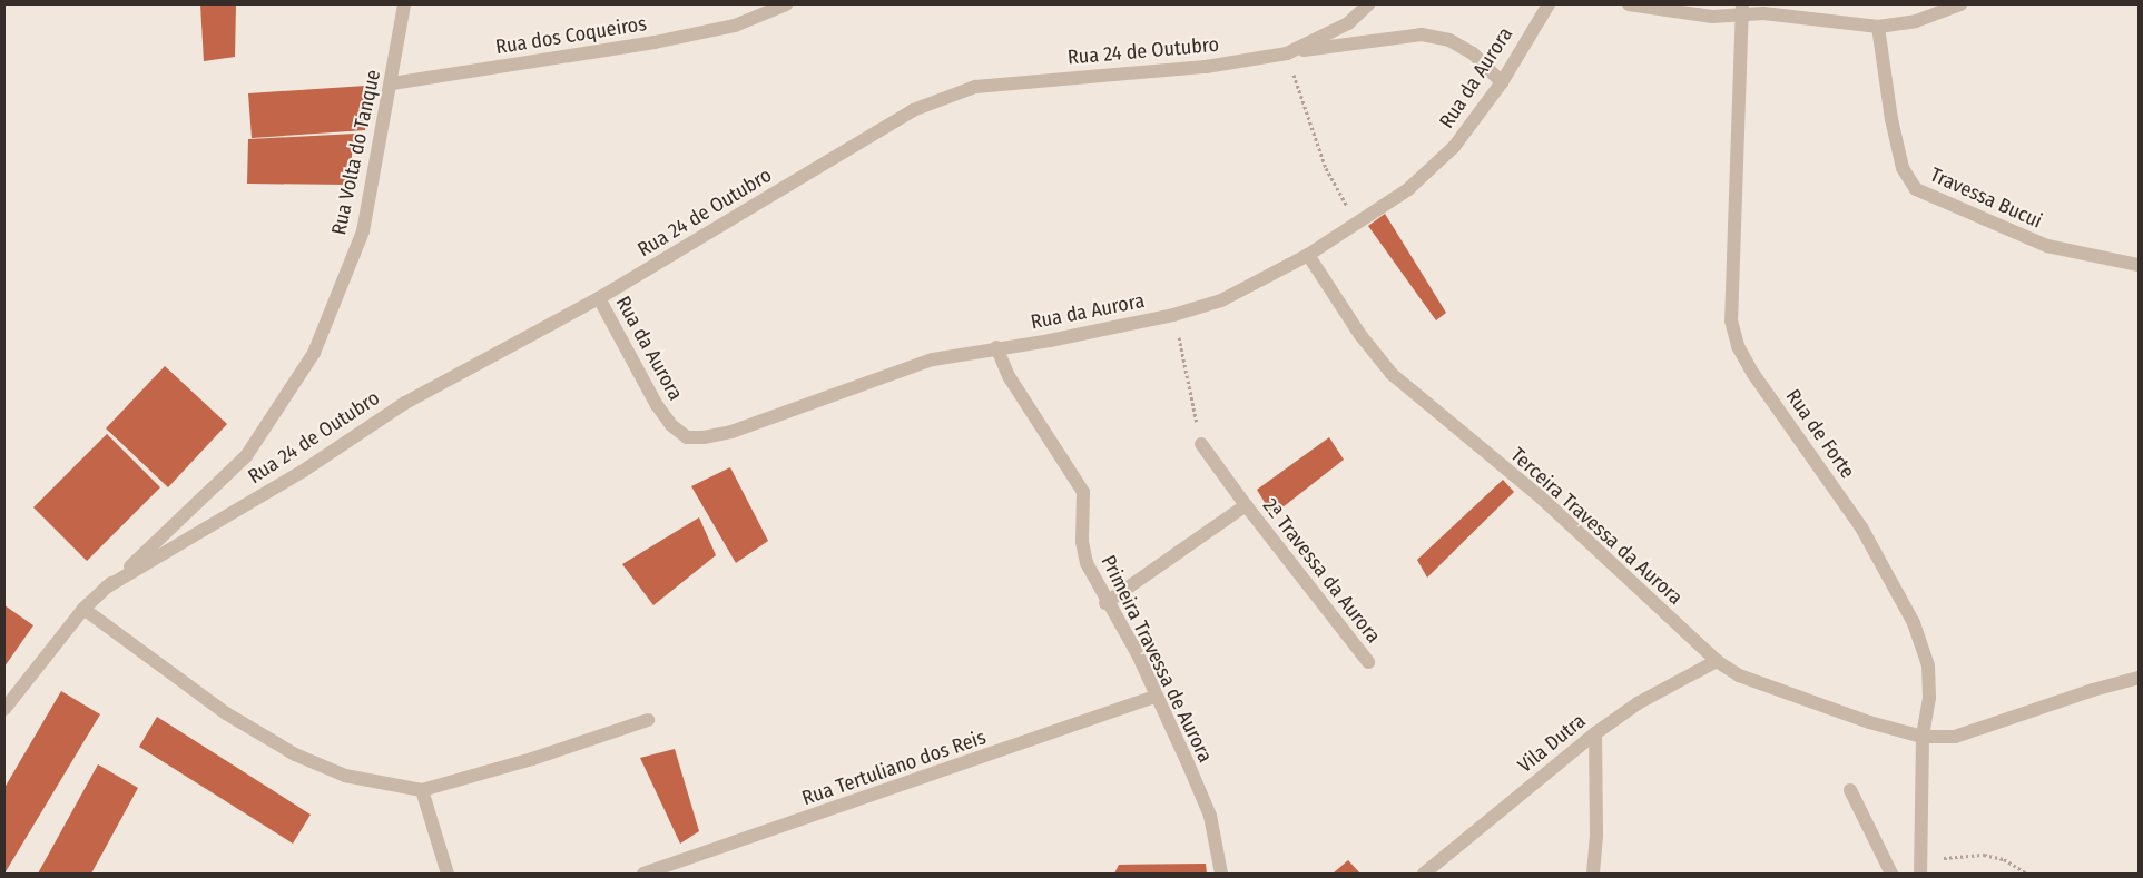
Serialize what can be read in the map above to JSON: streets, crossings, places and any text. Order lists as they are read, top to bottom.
{
  "streets": {
    "street": [
      "Rua dos Coqueiros",
      "Rua 24 de Outubro",
      "Rua da Aurora",
      "Rua Volta do Tanque",
      "Travessa Bucui",
      "Rua de Forte",
      "Terceira Travessa da Aurora",
      "2ª Travessa da Aurora",
      "Primeira Travessa de Aurora",
      "Vila Dutra",
      "Rua Tertuliano dos Reis"
    ]
  },
  "crossings": [
    ["Rua dos Coqueiros", "Rua Volta do Tanque"],
    ["Rua 24 de Outubro", "Rua da Aurora"],
    ["Rua 24 de Outubro", "Rua Volta do Tanque"],
    ["Rua da Aurora", "Terceira Travessa da Aurora"],
    ["Rua da Aurora", "Primeira Travessa de Aurora"],
    ["Rua de Forte", "Terceira Travessa da Aurora"],
    ["Terceira Travessa da Aurora", "Vila Dutra"],
    ["2ª Travessa da Aurora", "Primeira Travessa de Aurora"],
    ["Primeira Travessa de Aurora", "Rua Tertuliano dos Reis"]
  ]
}
